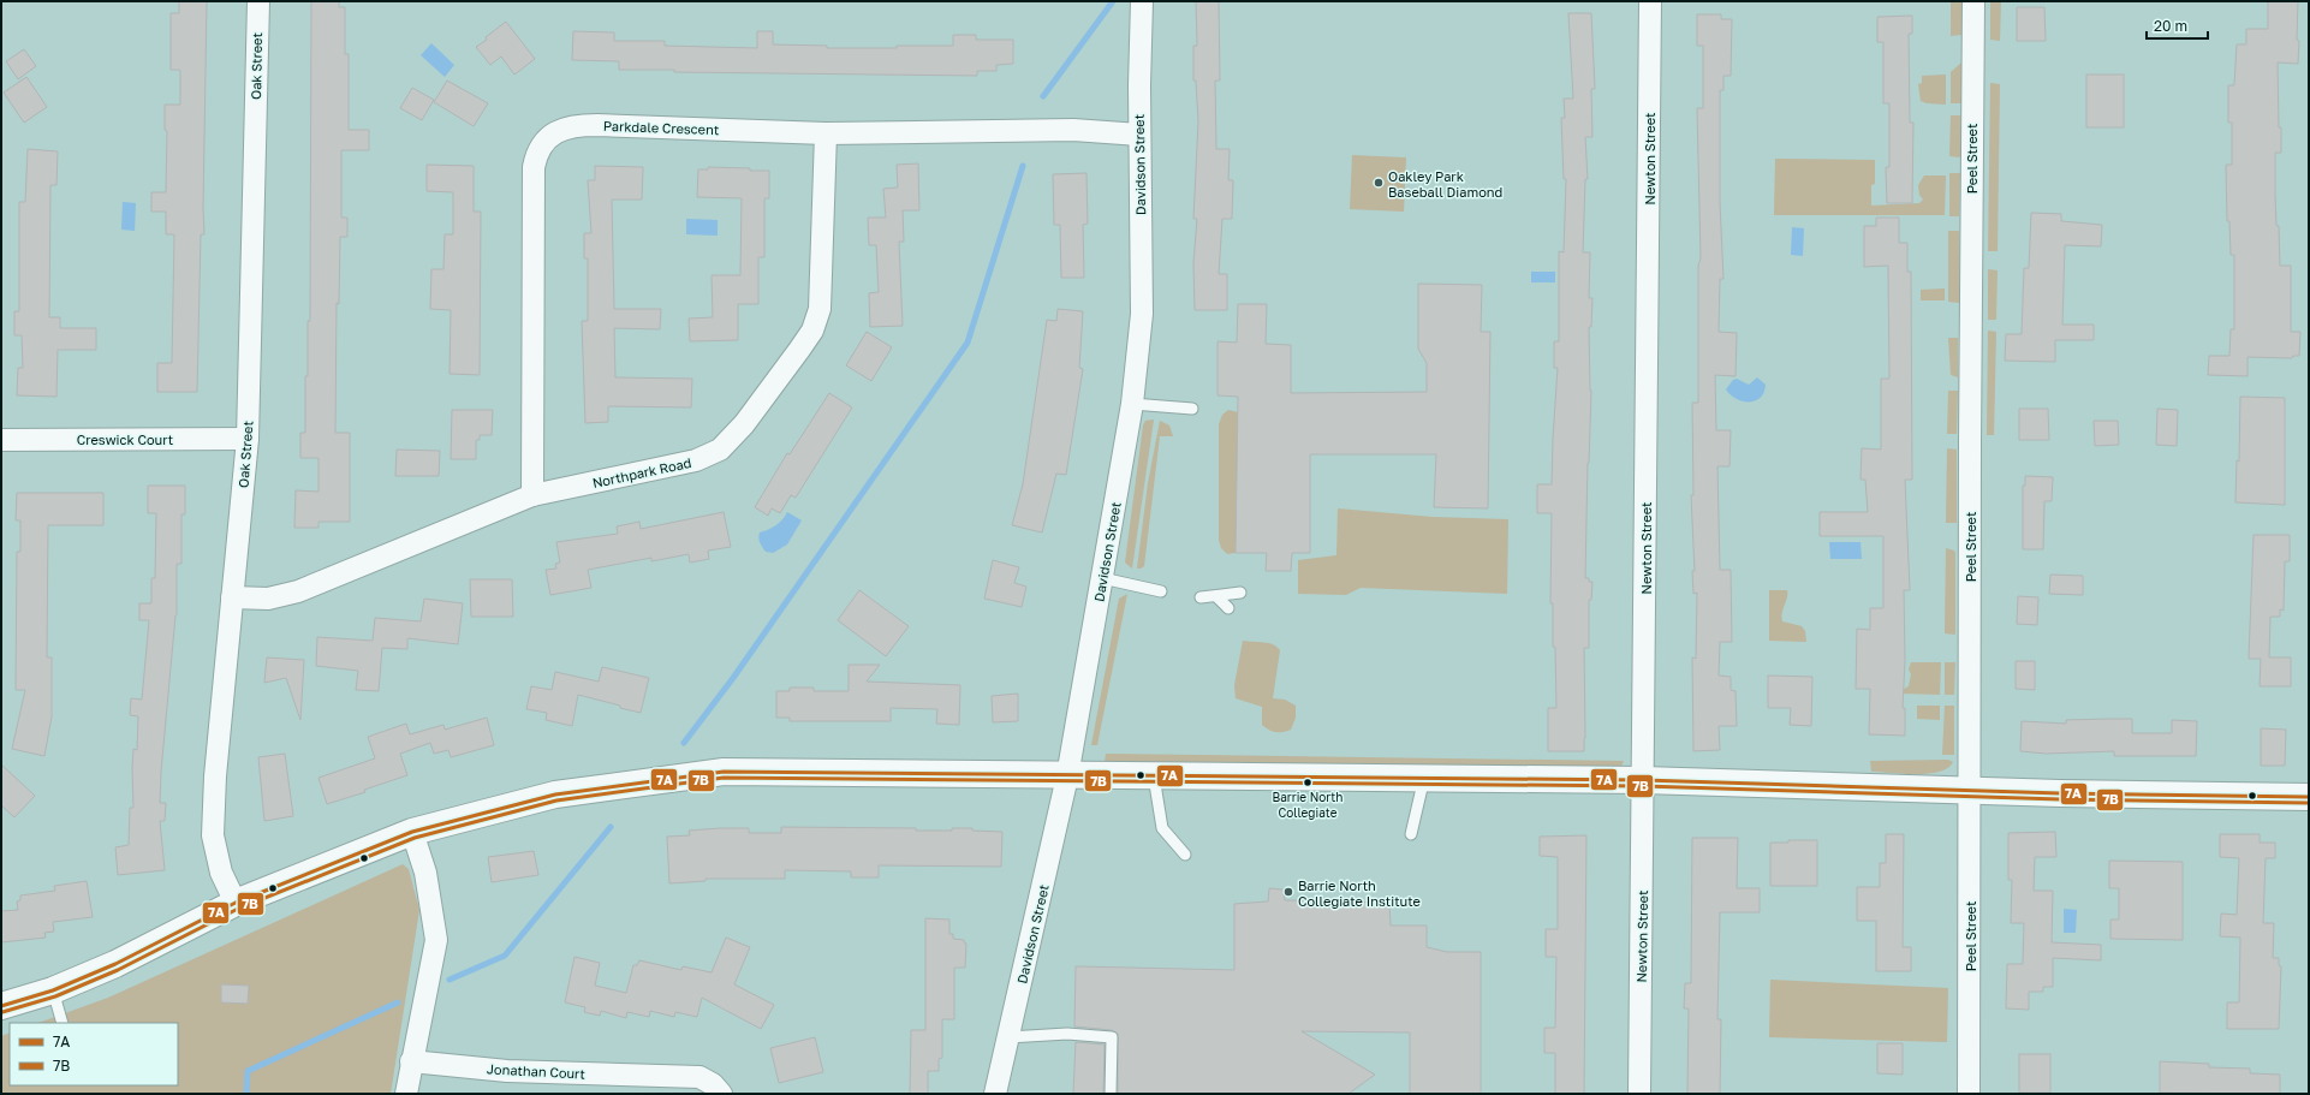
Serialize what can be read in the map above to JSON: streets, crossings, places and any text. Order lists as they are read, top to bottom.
{
  "streets": {
    "street": [
      "Oak Street",
      "Parkdale Crescent",
      "Newton Street",
      "Peel Street",
      "Davidson Street",
      "Creswick Court",
      "Northpark Road",
      "Jonathan Court"
    ]
  },
  "crossings": [
    ["Oak Street", "Creswick Court"],
    ["Oak Street", "Northpark Road"],
    ["Parkdale Crescent", "Davidson Street"],
    ["Parkdale Crescent", "Northpark Road"]
  ],
  "places": ["Oakley Park Baseball Diamond", "Barrie North Collegiate", "Barrie North Collegiate Institute"],
  "lines": ["transit line 7A", "transit line 7B"],
  "legend": ["7A", "7B"],
  "scale_bar": "20 m"
}
